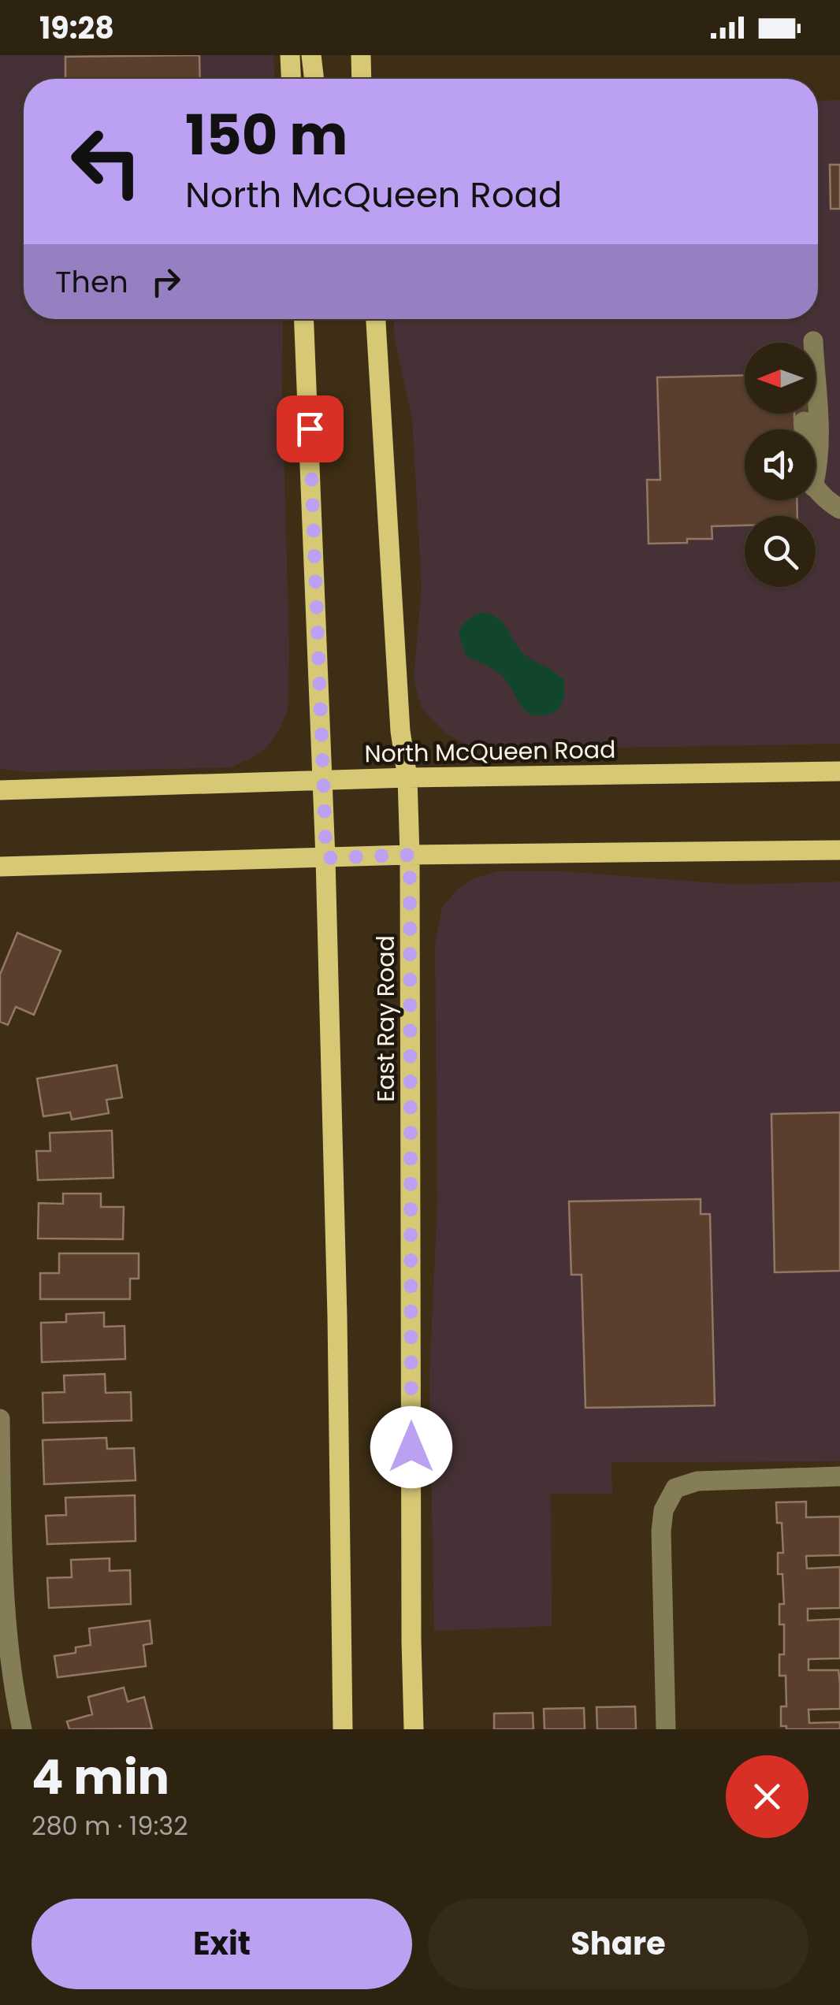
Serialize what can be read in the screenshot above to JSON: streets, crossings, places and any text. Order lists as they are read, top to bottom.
{
  "streets": {
    "main road": ["North McQueen Road", "East Ray Road"]
  },
  "crossings": [
    ["North McQueen Road", "East Ray Road"]
  ],
  "north": "left",
  "page": {
    "status": "19:28",
    "turn": ["150 m", "North McQueen Road"],
    "then": "Then",
    "heading": ["4 min", "280 m · 19:32"],
    "buttons": ["Exit", "Share"]
  }
}
